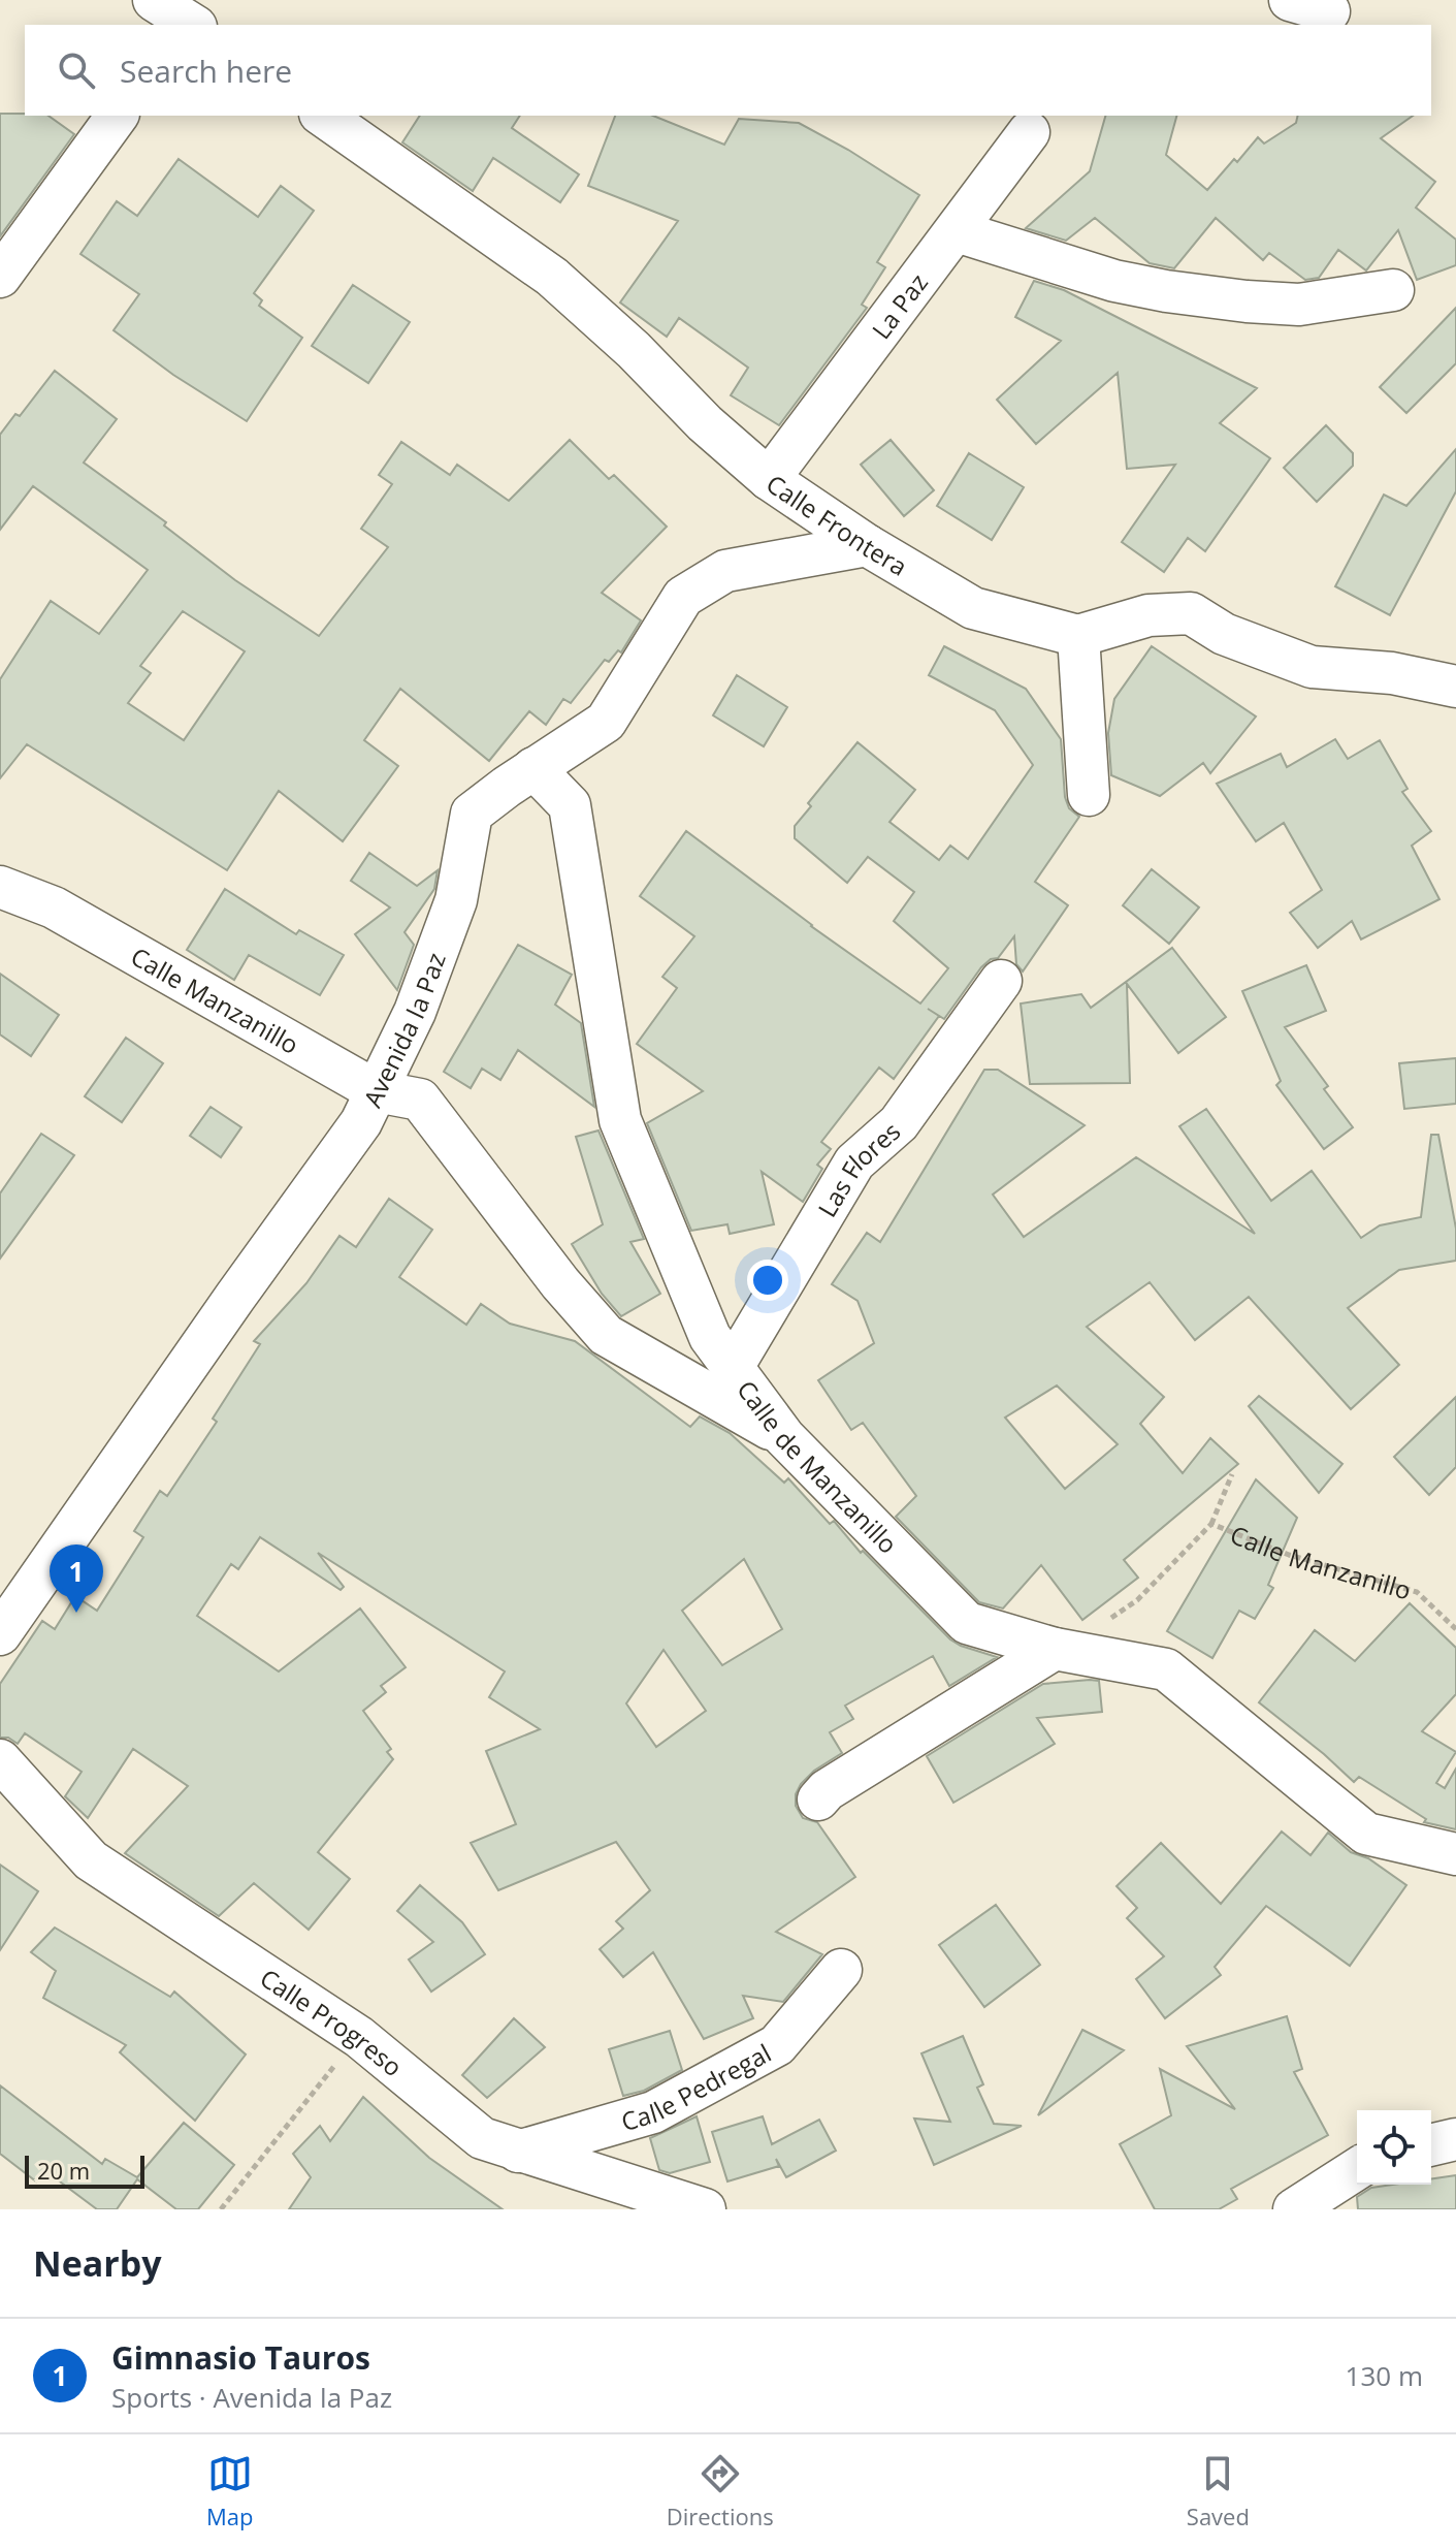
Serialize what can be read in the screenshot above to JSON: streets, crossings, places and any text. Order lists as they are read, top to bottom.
{
  "streets": {
    "street": [
      "La Paz",
      "Calle Frontera",
      "Calle Manzanillo",
      "Avenida la Paz",
      "Las Flores",
      "Calle de Manzanillo",
      "Calle Progreso",
      "Calle Pedregal"
    ]
  },
  "crossings": [
    ["La Paz", "Calle Frontera"],
    ["Calle Frontera", "Avenida la Paz"],
    ["Calle Manzanillo", "Avenida la Paz"],
    ["Calle Manzanillo", "Calle de Manzanillo"],
    ["Avenida la Paz", "Calle de Manzanillo"],
    ["Las Flores", "Calle de Manzanillo"],
    ["Calle Progreso", "Calle Pedregal"]
  ],
  "scale_bar": "20 m",
  "page": {
    "search": "Search here",
    "pins": "1",
    "scale": "20 m",
    "heading": "Nearby",
    "list": [
      {
        "mark": "1",
        "name": "Gimnasio Tauros",
        "note": "Sports · Avenida la Paz",
        "value": "130 m"
      }
    ],
    "nav": ["Map", "Directions", "Saved"]
  }
}
